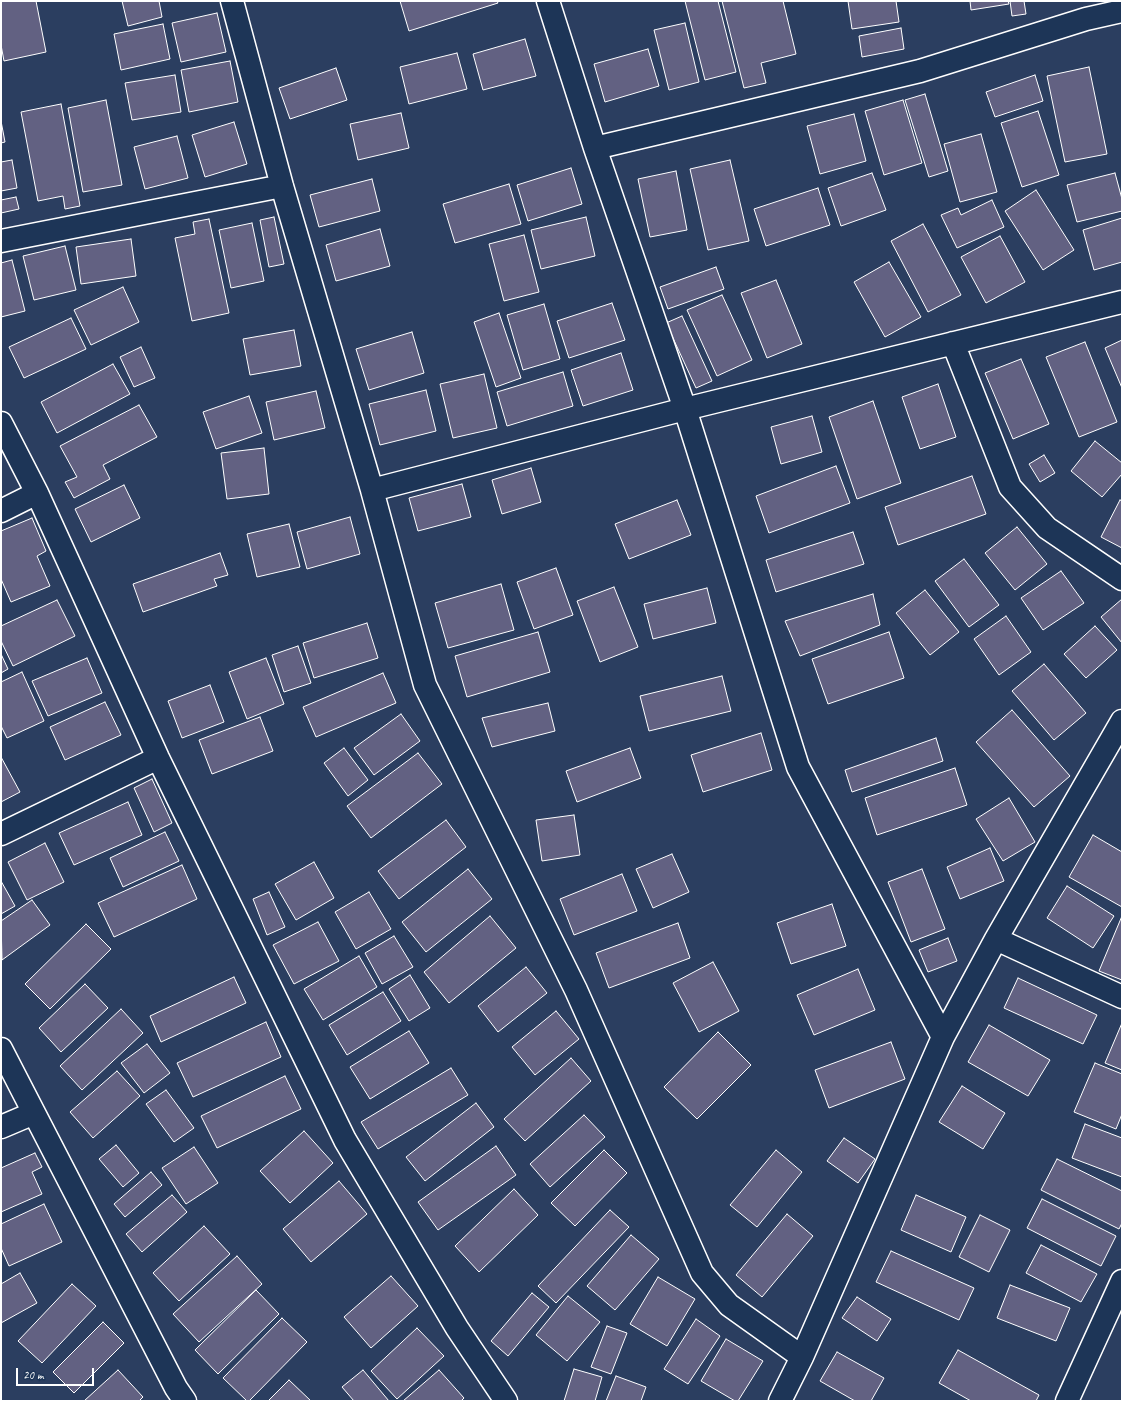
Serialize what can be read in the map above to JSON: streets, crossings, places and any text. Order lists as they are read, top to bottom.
{
  "scale_bar": "20 m"
}
